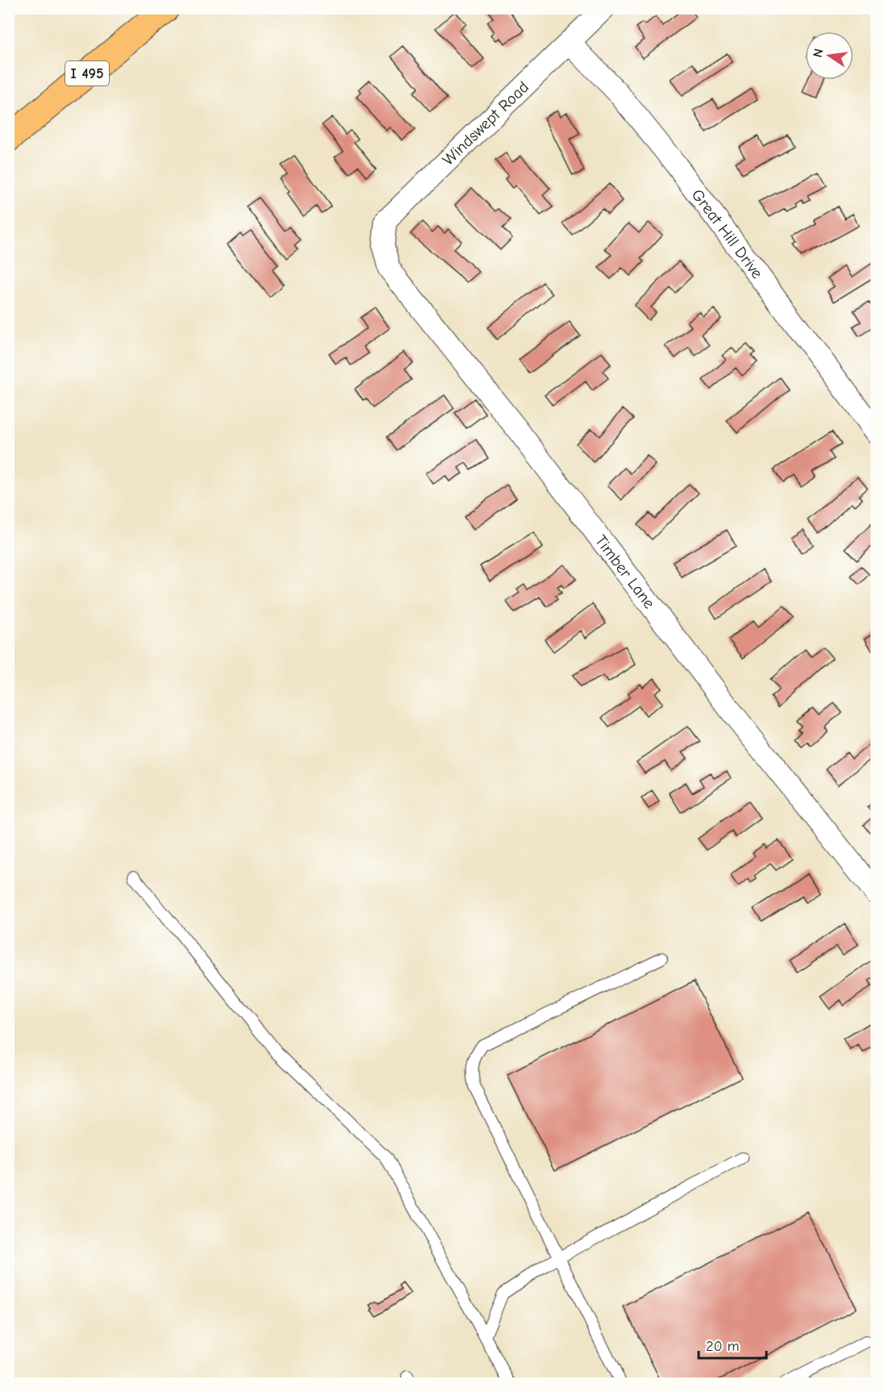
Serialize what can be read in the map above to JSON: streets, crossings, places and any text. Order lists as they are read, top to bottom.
{
  "streets": {
    "highway": ["I 495"],
    "street": ["Windswept Road", "Great Hill Drive", "Timber Lane"]
  },
  "crossings": [
    ["Windswept Road", "Great Hill Drive"],
    ["Windswept Road", "Timber Lane"]
  ],
  "scale_bar": "20 m",
  "north": "left"
}
